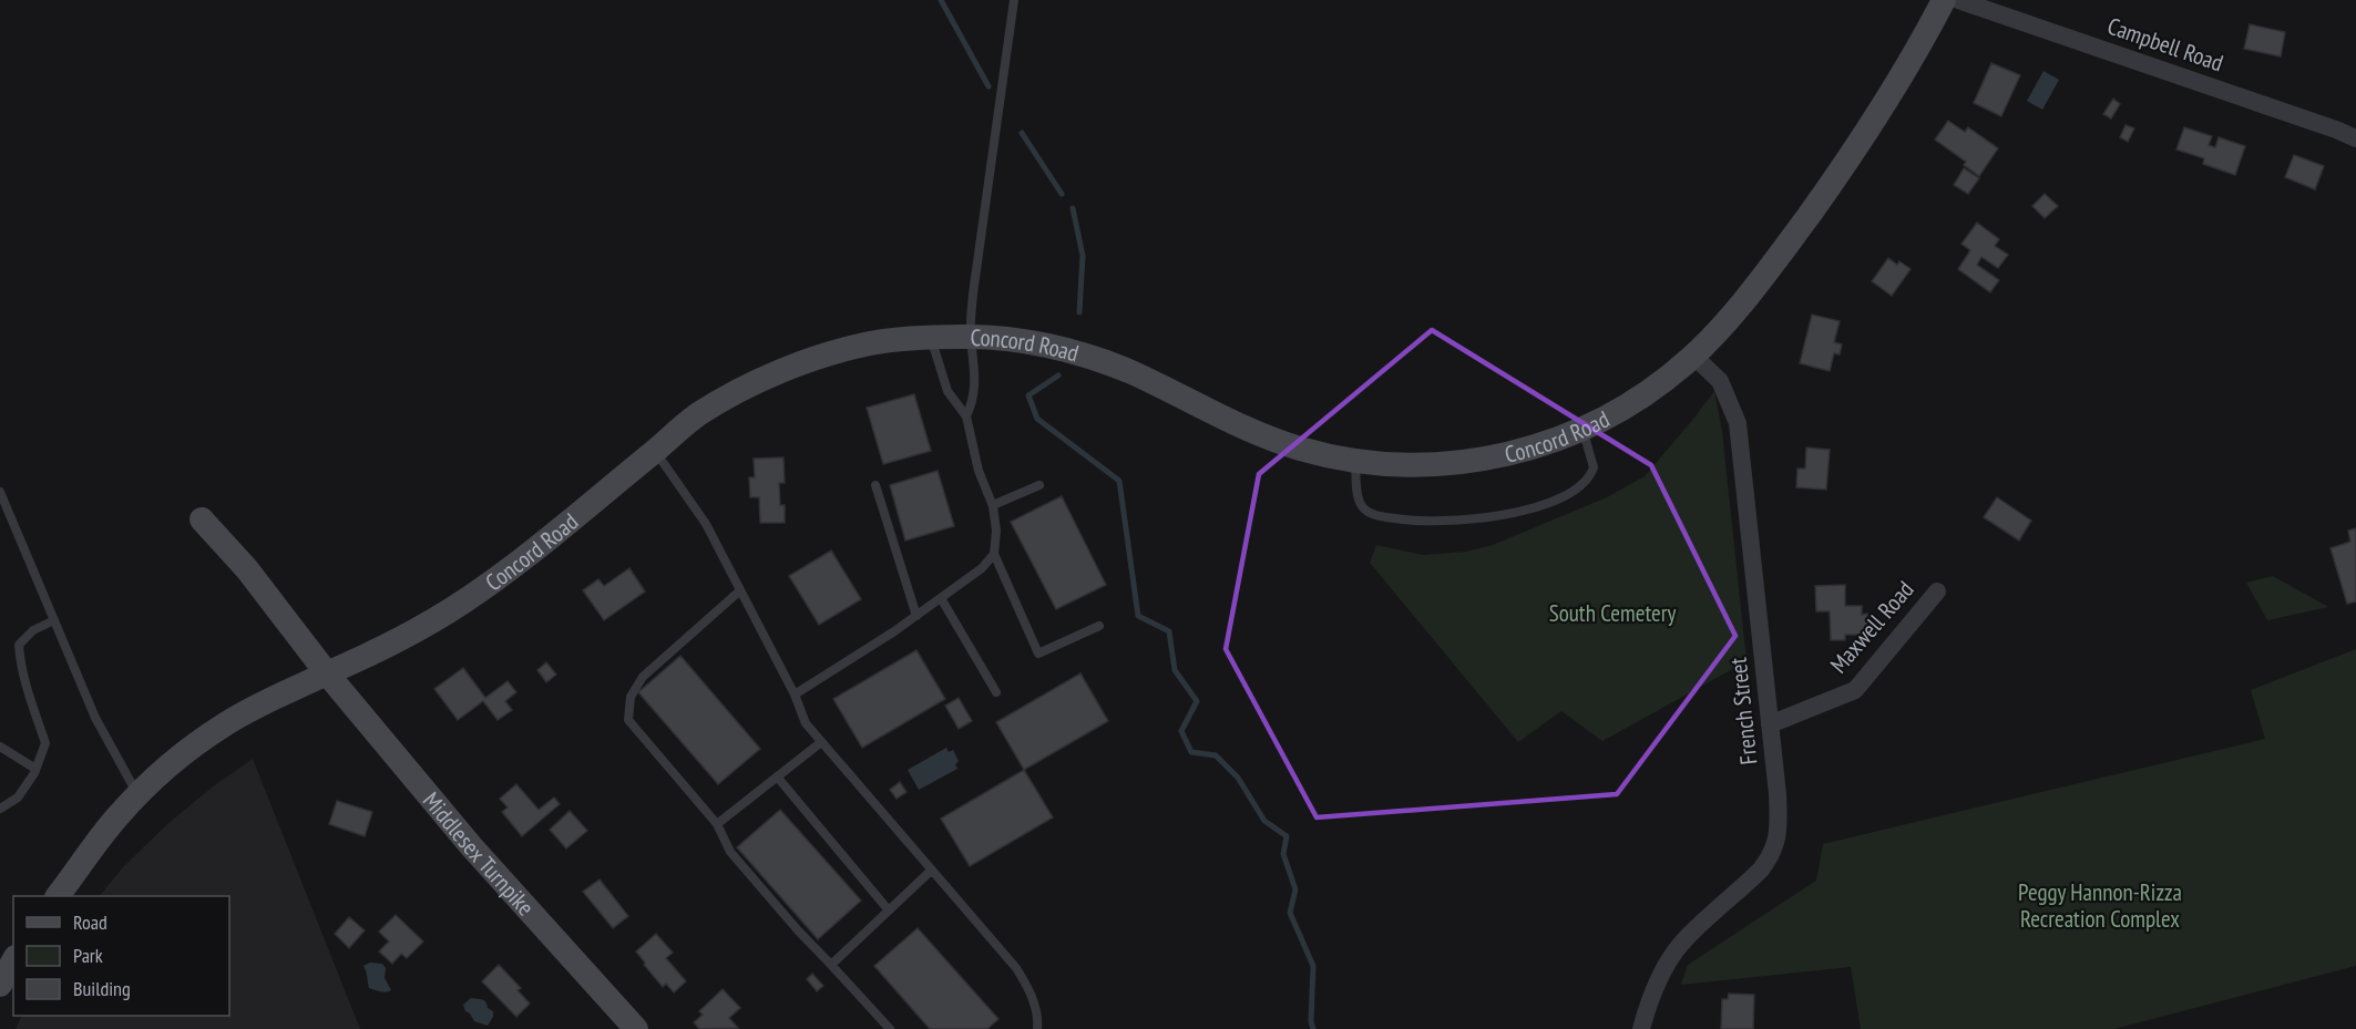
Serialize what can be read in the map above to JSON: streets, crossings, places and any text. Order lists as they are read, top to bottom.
{
  "streets": {
    "main road": ["Concord Road", "Middlesex Turnpike"],
    "street": ["Campbell Road", "Maxwell Road", "French Street"]
  },
  "crossings": [
    ["Concord Road", "French Street"],
    ["Concord Road", "Middlesex Turnpike"],
    ["Maxwell Road", "French Street"]
  ],
  "parks": ["South Cemetery", "Peggy Hannon-Rizza Recreation Complex"],
  "legend": ["Road", "Park", "Building"]
}
